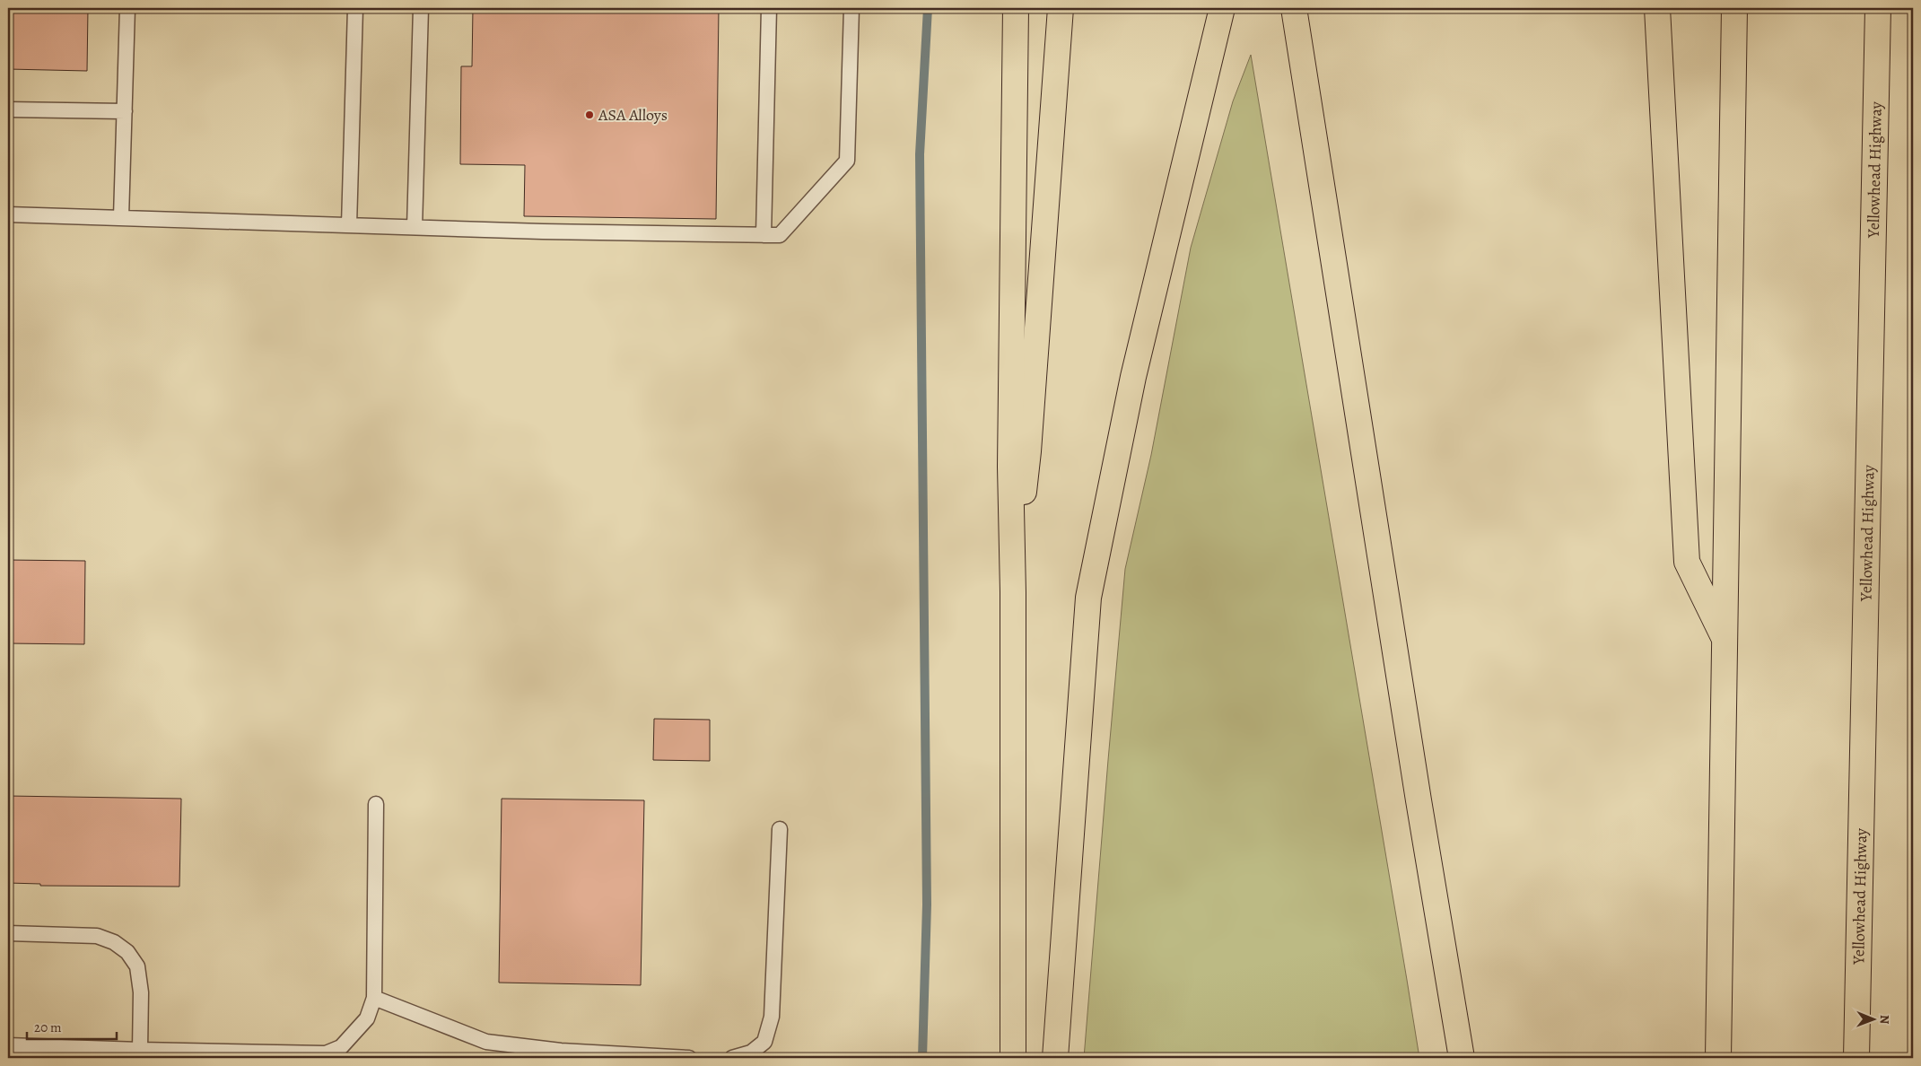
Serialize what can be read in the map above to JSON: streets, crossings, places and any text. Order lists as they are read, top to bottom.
{
  "streets": {
    "highway": ["Yellowhead Highway"]
  },
  "places": ["ASA Alloys"],
  "scale_bar": "20 m",
  "north": "right"
}
